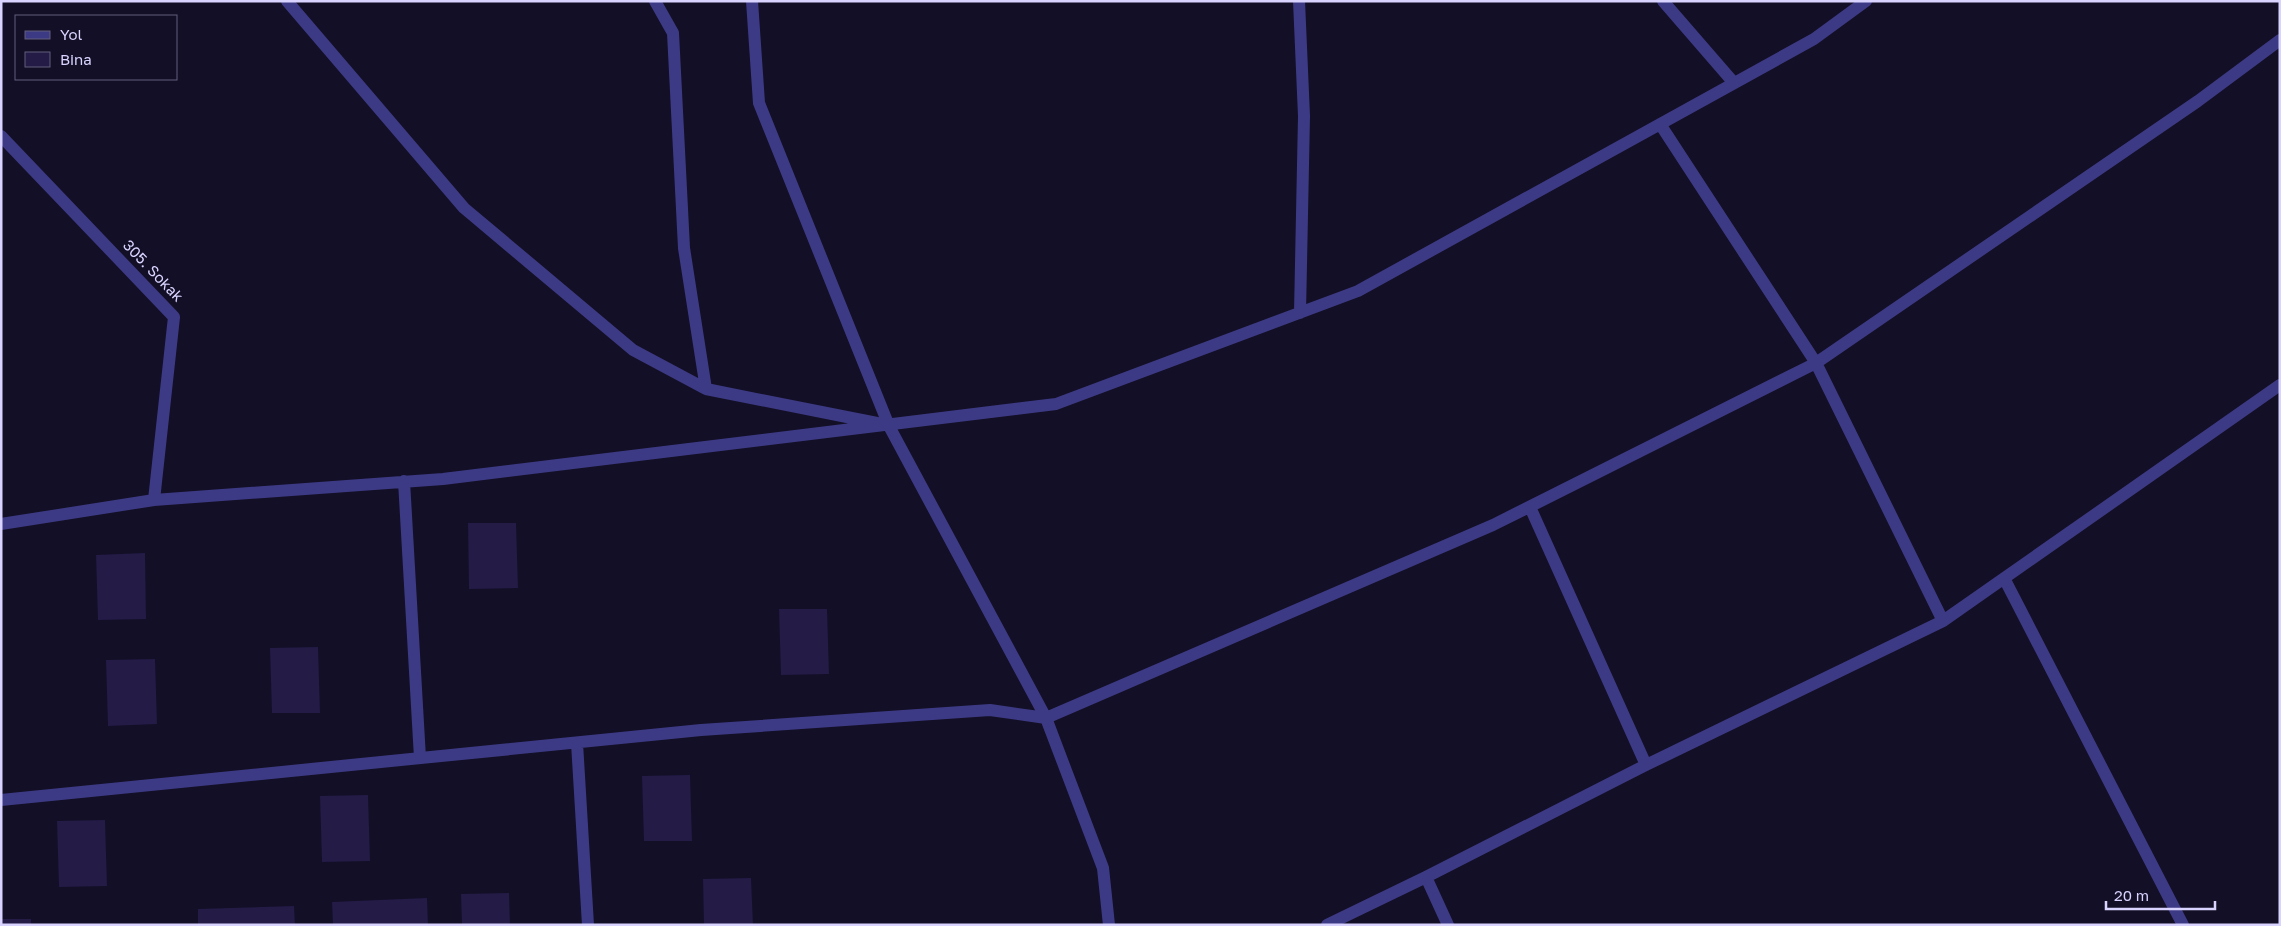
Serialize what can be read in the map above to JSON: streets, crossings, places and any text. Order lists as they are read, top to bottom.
{
  "streets": {
    "street": ["305. Sokak"]
  },
  "legend": ["Yol", "Bina"],
  "scale_bar": "20 m"
}
